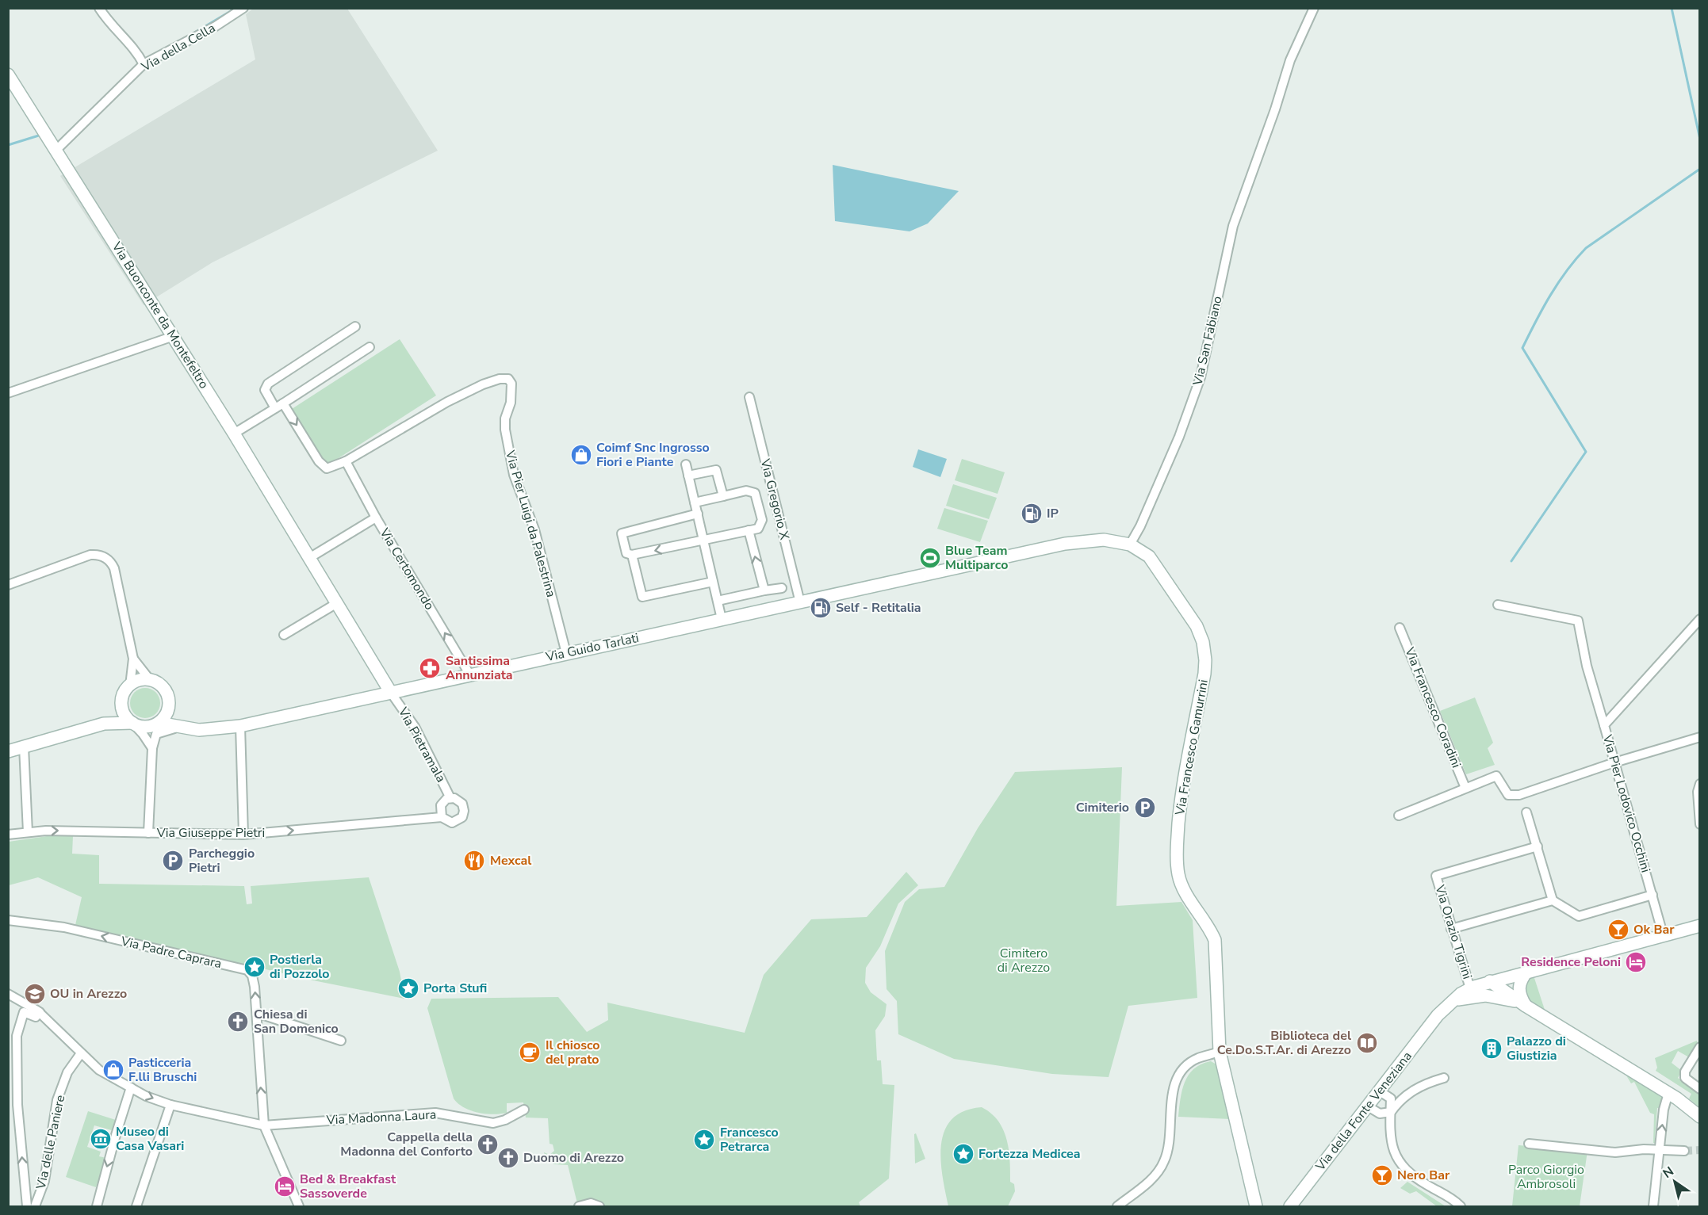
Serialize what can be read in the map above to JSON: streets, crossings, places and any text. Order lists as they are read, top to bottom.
{
  "streets": {
    "main road": [
      "Via Buonconte da Montefeltro",
      "Via Guido Tarlati",
      "Via Francesco Gamurrini",
      "Via della Fonte Veneziana"
    ],
    "street": [
      "Via della Cella",
      "Via San Fabiano",
      "Via Gregorio X",
      "Via Pier Luigi da Palestrina",
      "Via Certomondo",
      "Via Francesco Coradini",
      "Via Pietramala",
      "Via Pier Lodovico Occhini",
      "Via Giuseppe Pietri",
      "Via Orazio Tigrini",
      "Via Padre Caprara",
      "Via Madonna Laura",
      "Via delle Paniere"
    ]
  },
  "crossings": [
    ["Via della Cella", "Via Buonconte da Montefeltro"],
    ["Via Buonconte da Montefeltro", "Via Guido Tarlati"],
    ["Via Buonconte da Montefeltro", "Via Pietramala"],
    ["Via San Fabiano", "Via Francesco Gamurrini"],
    ["Via Gregorio X", "Via Guido Tarlati"],
    ["Via Pier Luigi da Palestrina", "Via Certomondo"],
    ["Via Pier Luigi da Palestrina", "Via Guido Tarlati"],
    ["Via Certomondo", "Via Guido Tarlati"],
    ["Via Guido Tarlati", "Via Pietramala"],
    ["Via Pietramala", "Via Giuseppe Pietri"],
    ["Via Pier Lodovico Occhini", "Via della Fonte Veneziana"],
    ["Via Orazio Tigrini", "Via della Fonte Veneziana"],
    ["Via Padre Caprara", "Via Madonna Laura"],
    ["Via Madonna Laura", "Via delle Paniere"]
  ],
  "one_way": ["Via Certomondo", "Via Giuseppe Pietri", "Via Padre Caprara"],
  "parks": ["Cimitero di Arezzo", "Parco Giorgio Ambrosoli"],
  "places": {
    "shop": ["Coimf Snc Ingrosso Fiori e Piante", "Pasticceria F.lli Bruschi"],
    "fuel station": ["IP", "Self - Retitalia"],
    "sports": ["Blue Team Multiparco"],
    "pharmacy": ["Santissima Annunziata"],
    "parking": ["Cimiterio", "Parcheggio Pietri"],
    "restaurant": ["Mexcal"],
    "bar": ["Ok Bar", "Nero Bar"],
    "hotel": ["Residence Peloni", "Bed & Breakfast Sassoverde"],
    "place": [
      "Postierla di Pozzolo",
      "Porta Stufi",
      "Francesco Petrarca",
      "Fortezza Medicea"
    ],
    "school or university": ["OU in Arezzo"],
    "church": ["Chiesa di San Domenico", "Cappella della Madonna del Conforto", "Duomo di Arezzo"],
    "library": ["Biblioteca del Ce.Do.S.T.Ar. di Arezzo"],
    "building": ["Palazzo di Giustizia"],
    "cafe": ["Il chiosco del prato"],
    "museum": ["Museo di Casa Vasari"]
  },
  "north": "top left"
}
